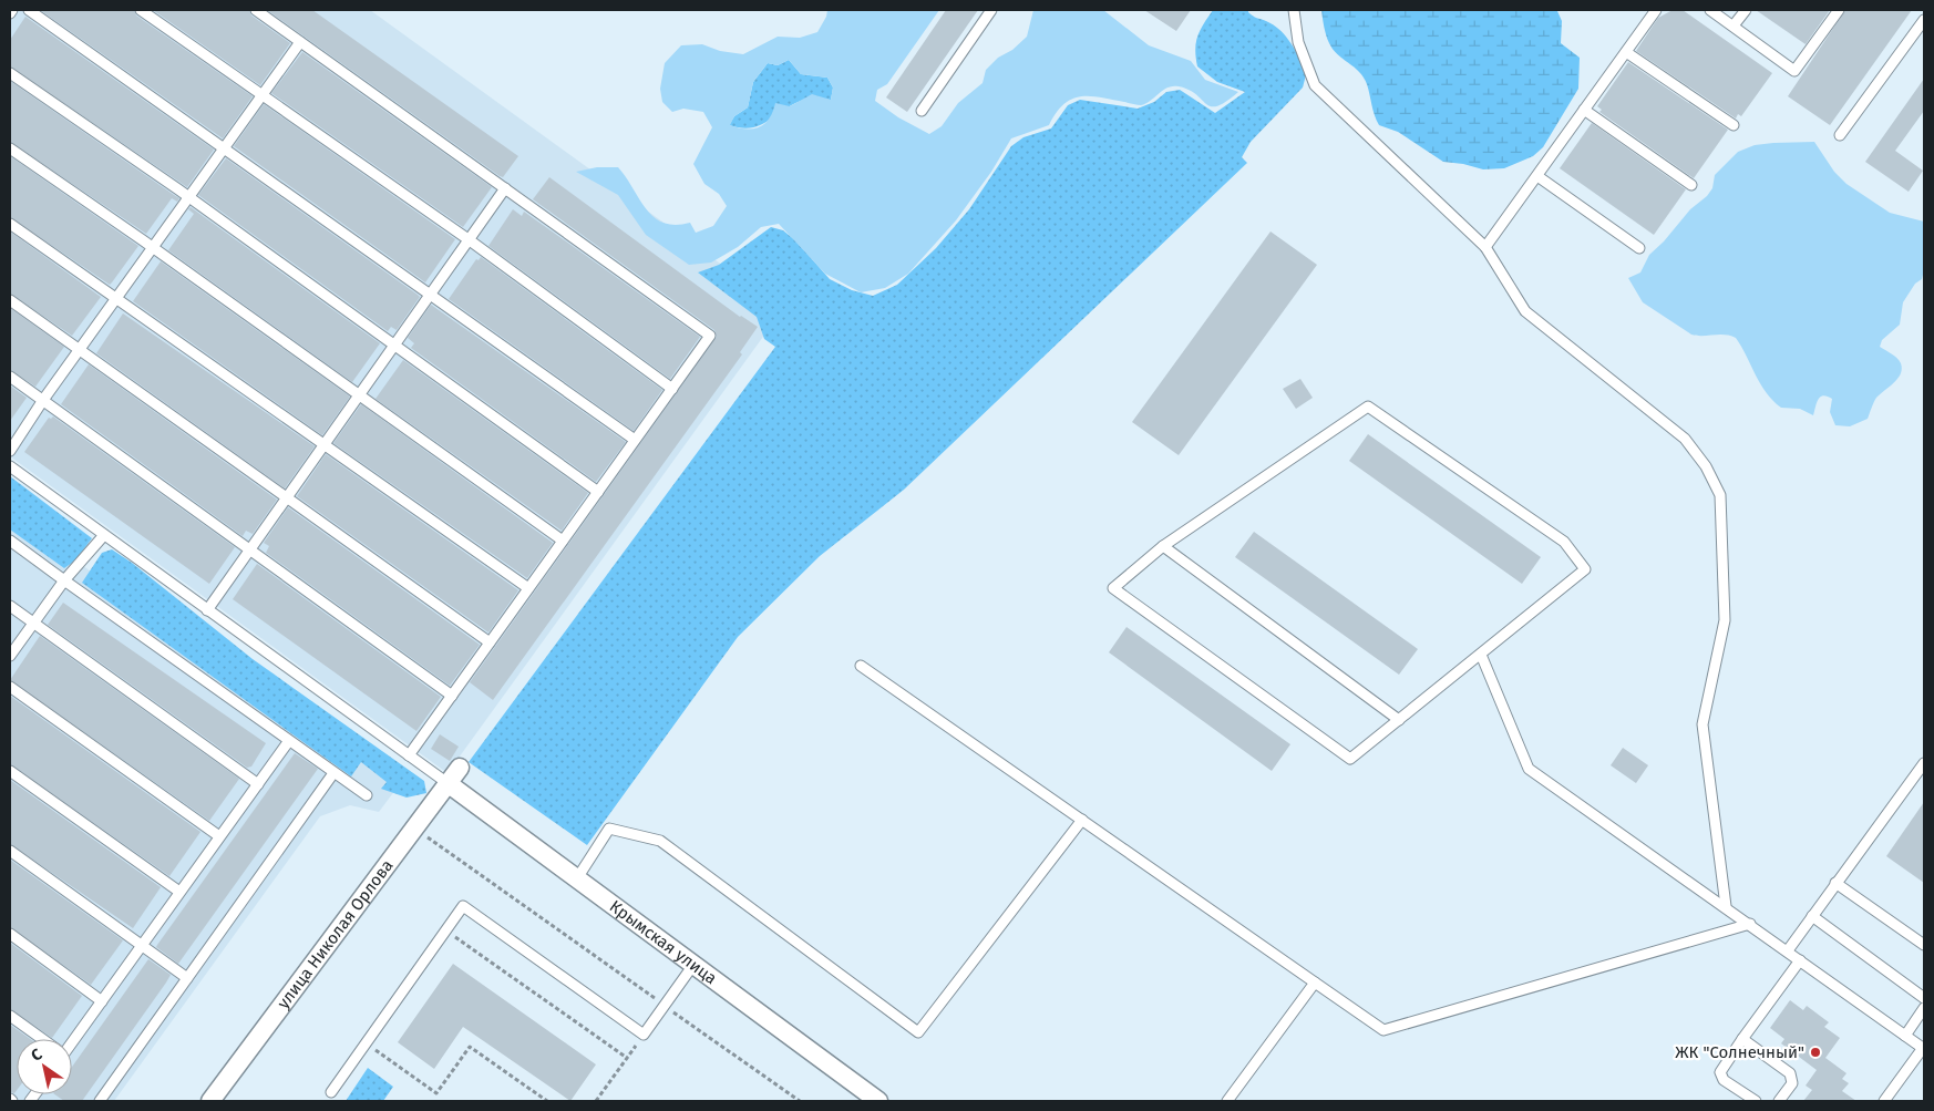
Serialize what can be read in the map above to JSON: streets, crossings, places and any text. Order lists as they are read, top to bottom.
{
  "streets": {
    "street": ["улица Николая Орлова", "Крымская улица"]
  },
  "crossings": [
    ["улица Николая Орлова", "Крымская улица"]
  ],
  "places": ["ЖК \"Солнечный\""],
  "north": "top left"
}
